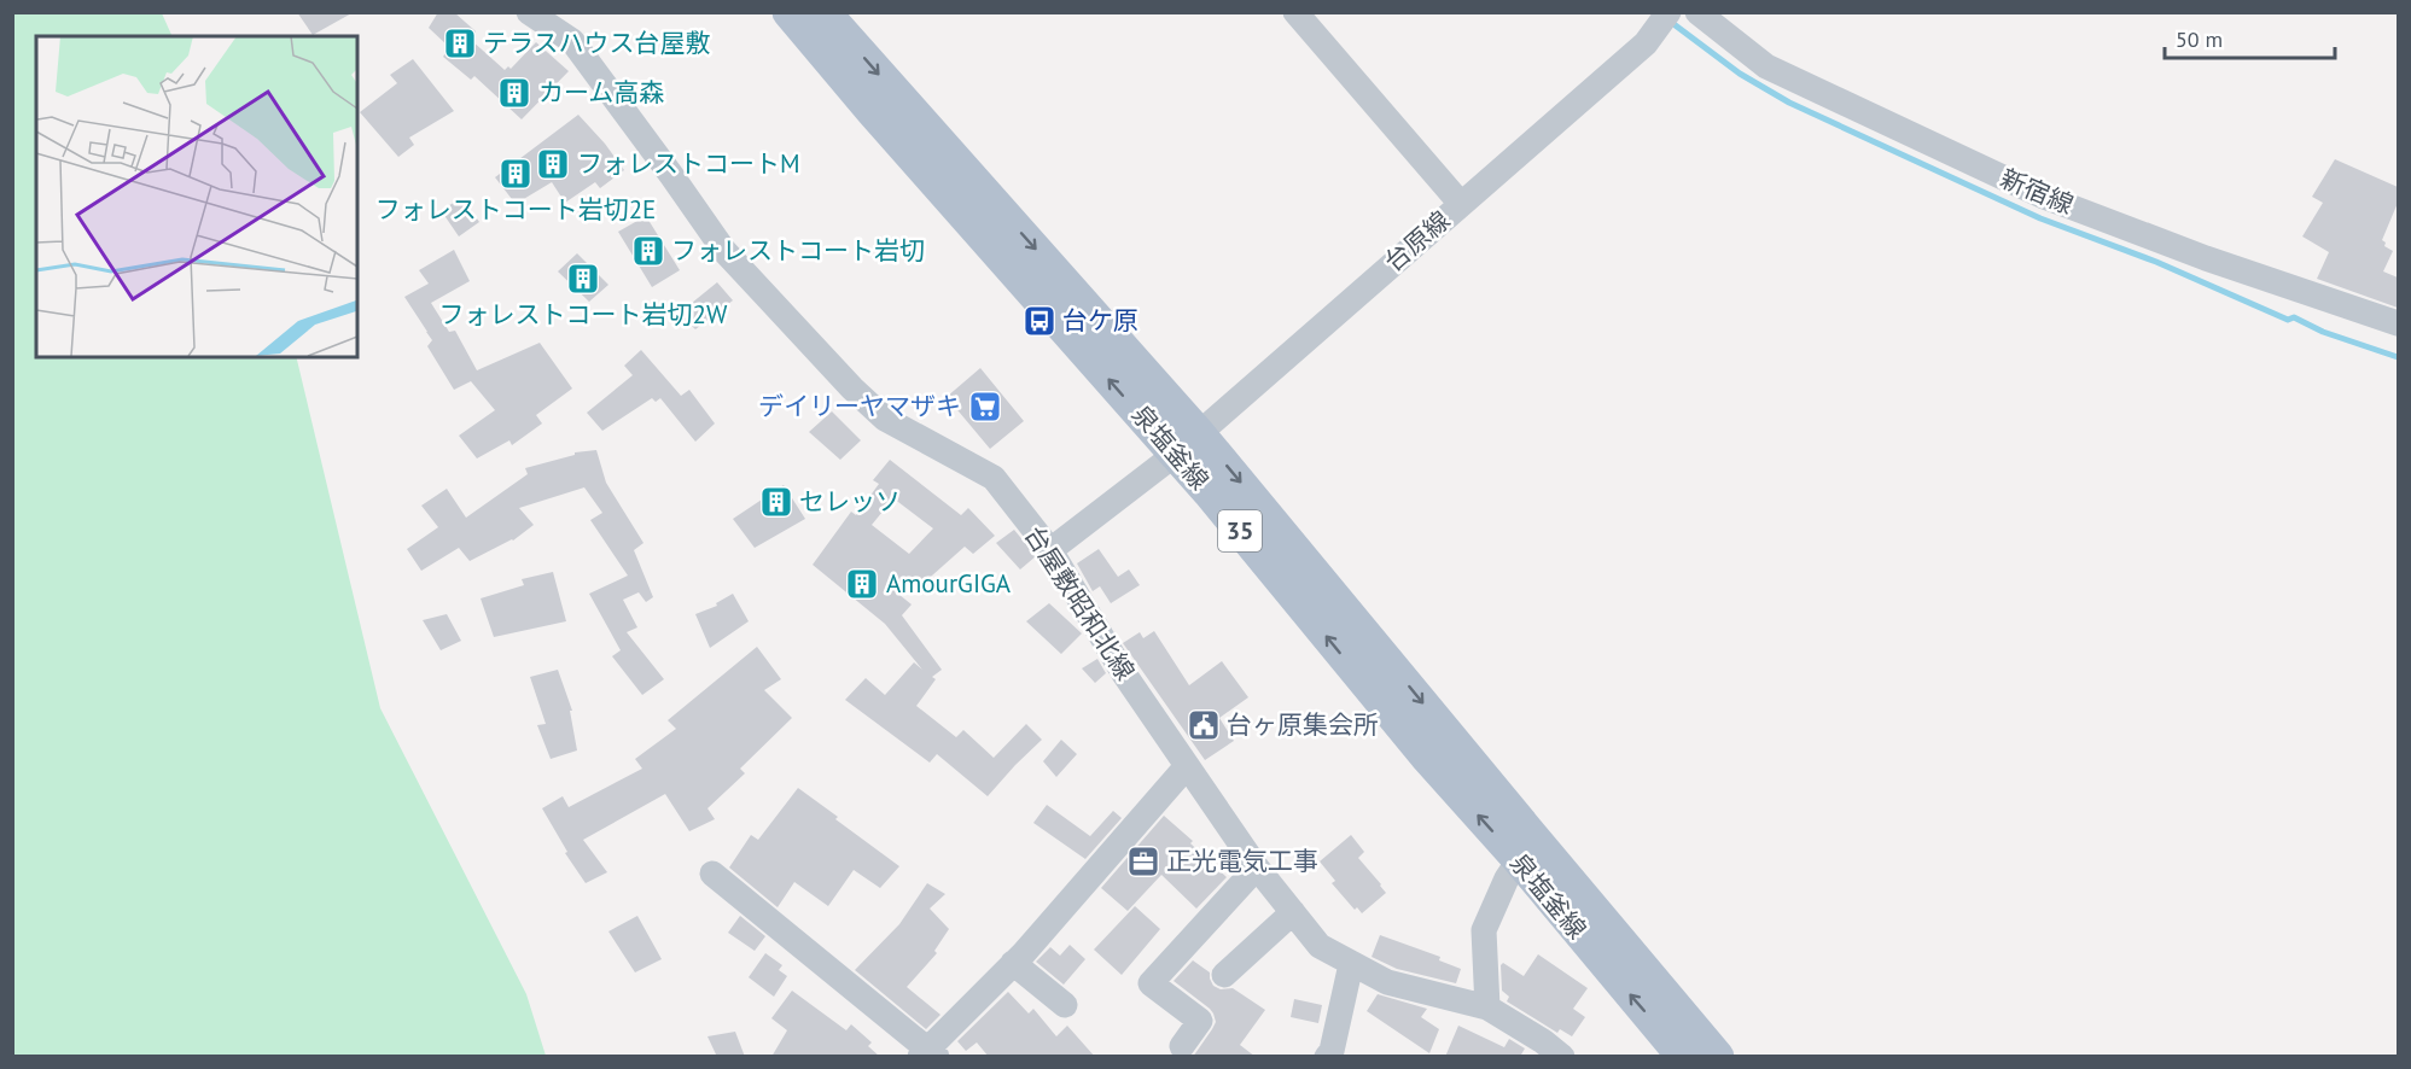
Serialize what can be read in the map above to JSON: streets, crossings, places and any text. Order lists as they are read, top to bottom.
{
  "streets": {
    "main road": ["泉塩釜線", "35"],
    "street": ["新宿線", "台原線", "台屋敷昭和北線"]
  },
  "crossings": [
    ["台原線", "泉塩釜線"],
    ["台原線", "台屋敷昭和北線"]
  ],
  "places": {
    "building": [
      "テラスハウス台屋敷",
      "カーム高森",
      "フォレストコートM",
      "フォレストコート岩切2E",
      "フォレストコート岩切",
      "フォレストコート岩切2W",
      "セレッソ",
      "AmourGIGA"
    ],
    "bus stop": ["台ケ原"],
    "supermarket": ["デイリーヤマザキ"],
    "public building": ["台ヶ原集会所"],
    "office": ["正光電気工事"]
  },
  "scale_bar": "50 m"
}
